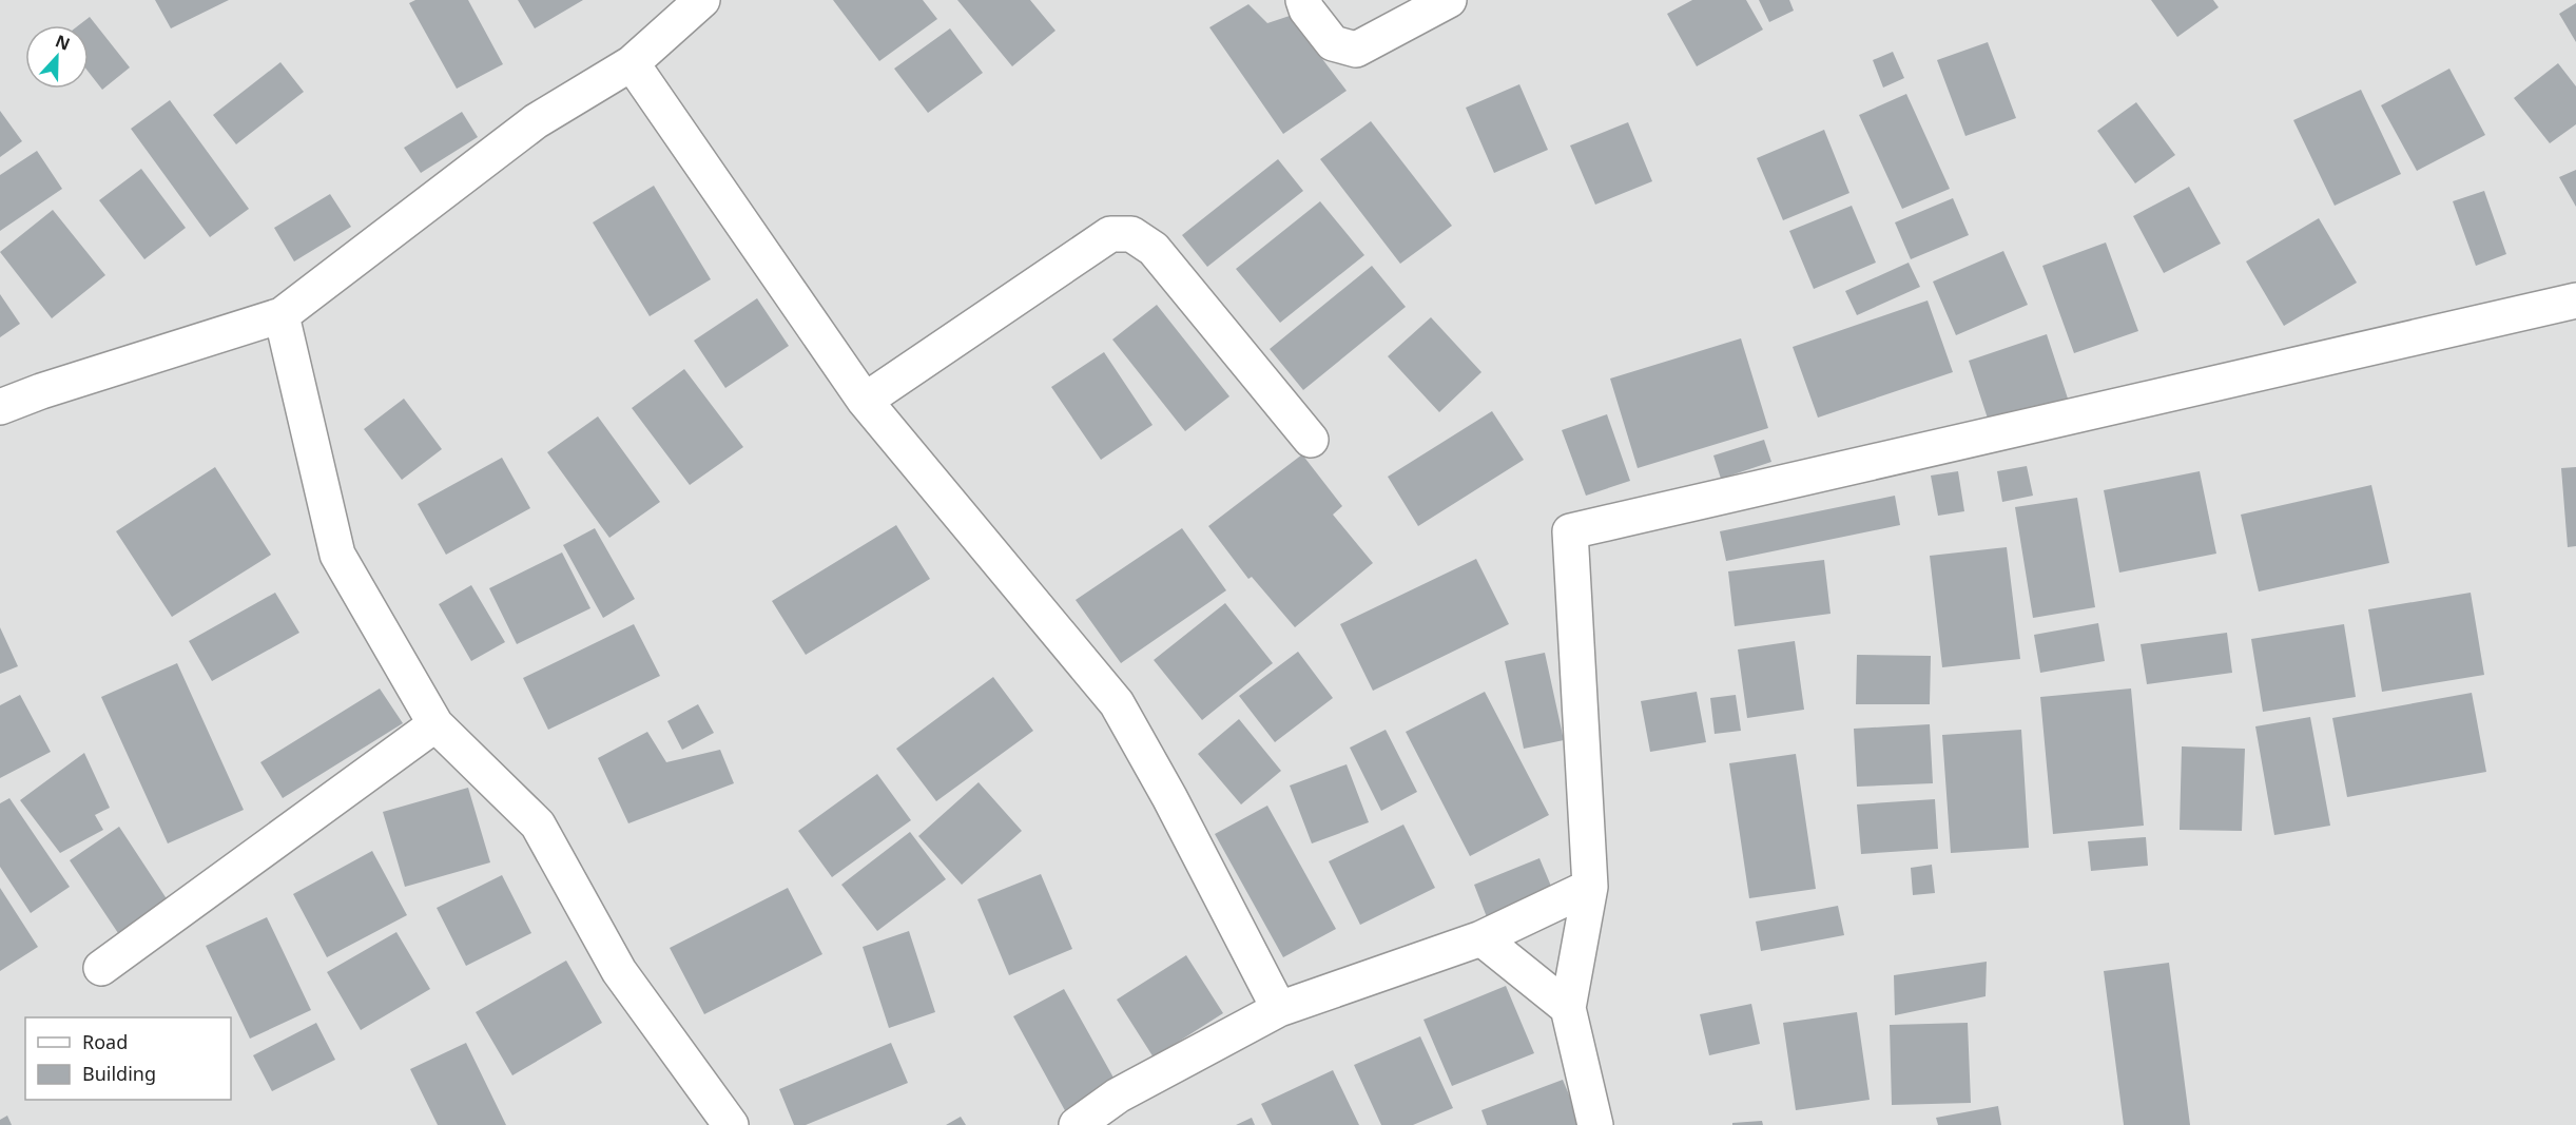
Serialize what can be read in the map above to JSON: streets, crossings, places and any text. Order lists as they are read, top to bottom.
{
  "legend": ["Road", "Building"],
  "north": "top"
}
